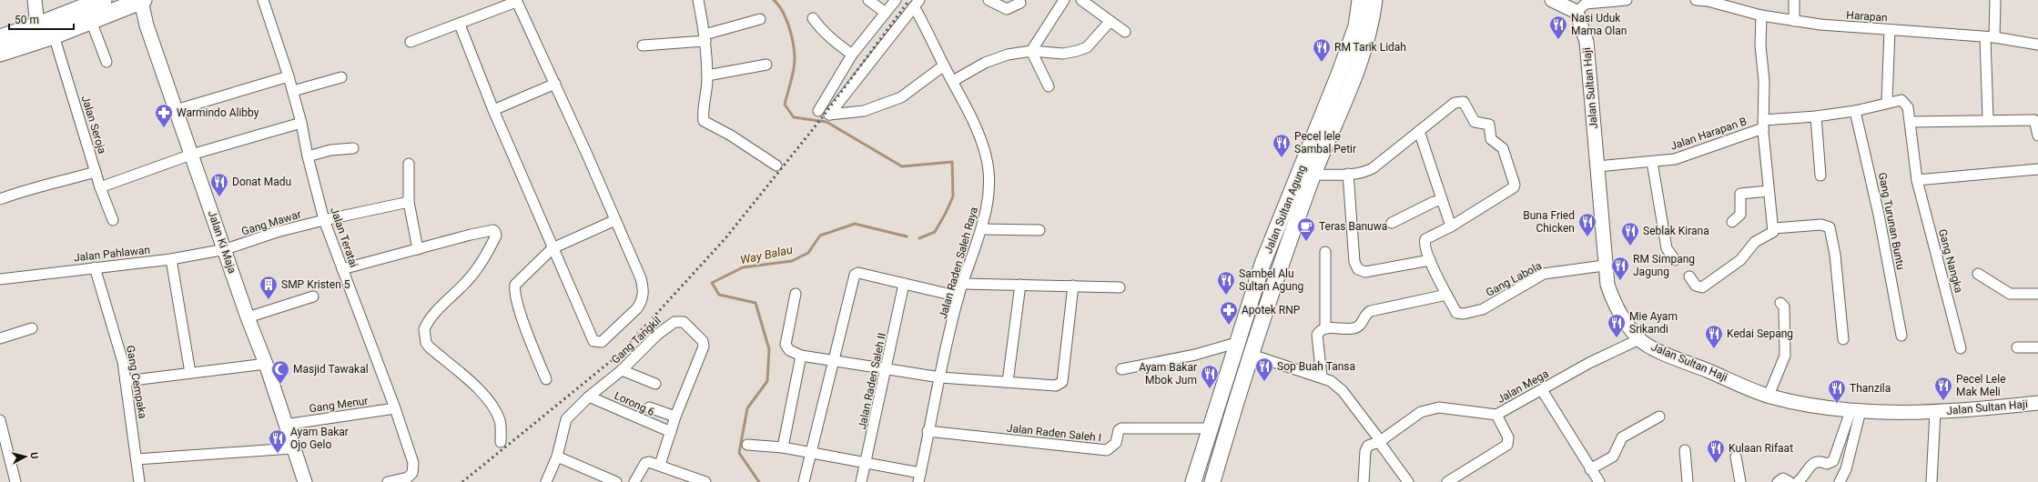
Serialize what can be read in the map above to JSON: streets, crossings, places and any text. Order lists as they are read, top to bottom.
{
  "streets": {
    "main road": ["Jalan Sultan Agung"],
    "street": [
      "Harapan",
      "Jalan Sultan Haji",
      "Jalan Seroja",
      "Jalan Harapan B",
      "Gang Turunan Buntu",
      "Gang Mawar",
      "Jalan Teratai",
      "Jalan Ki Maja",
      "Jalan Pahlawan",
      "Gang Nangka",
      "Jalan Raden Saleh Raya",
      "Gang Labola",
      "Gang Tangkil",
      "Jalan Raden Saleh II",
      "Gang Cempaka",
      "Jalan Mega",
      "Lorong 6",
      "Gang Menur",
      "Jalan Raden Saleh I"
    ]
  },
  "crossings": [
    ["Jalan Sultan Haji", "Jalan Harapan B"],
    ["Jalan Sultan Haji", "Gang Labola"],
    ["Jalan Sultan Haji", "Jalan Mega"],
    ["Jalan Harapan B", "Gang Nangka"],
    ["Jalan Sultan Agung", "Jalan Raden Saleh I"],
    ["Gang Turunan Buntu", "Gang Nangka"],
    ["Gang Mawar", "Jalan Teratai"],
    ["Gang Mawar", "Jalan Ki Maja"],
    ["Gang Mawar", "Jalan Pahlawan"],
    ["Jalan Teratai", "Gang Menur"],
    ["Jalan Ki Maja", "Jalan Pahlawan"],
    ["Jalan Ki Maja", "Gang Menur"],
    ["Jalan Pahlawan", "Gang Cempaka"],
    ["Jalan Raden Saleh Raya", "Jalan Raden Saleh I"],
    ["Gang Tangkil", "Lorong 6"]
  ],
  "water": ["Way Balau"],
  "places": {
    "restaurant": [
      "Nasi Uduk Mama Olan",
      "RM Tarik Lidah",
      "Pecel lele Sambal Petir",
      "Donat Madu",
      "Buna Fried Chicken",
      "Seblak Kirana",
      "RM Simpang Jagung",
      "Sambel Alu Sultan Agung",
      "Mie Ayam Srikandi",
      "Kedai Sepang",
      "Sop Buah Tansa",
      "Ayam Bakar Mbok Jum",
      "Pecel Lele Mak Meli",
      "Thanzila",
      "Ayam Bakar Ojo Gelo",
      "Kulaan Rifaat"
    ],
    "pharmacy": ["Warmindo Alibby", "Apotek RNP"],
    "cafe": ["Teras Banuwa"],
    "building": ["SMP Kristen 5"],
    "mosque": ["Masjid Tawakal"]
  },
  "scale_bar": "50 m",
  "north": "right"
}
